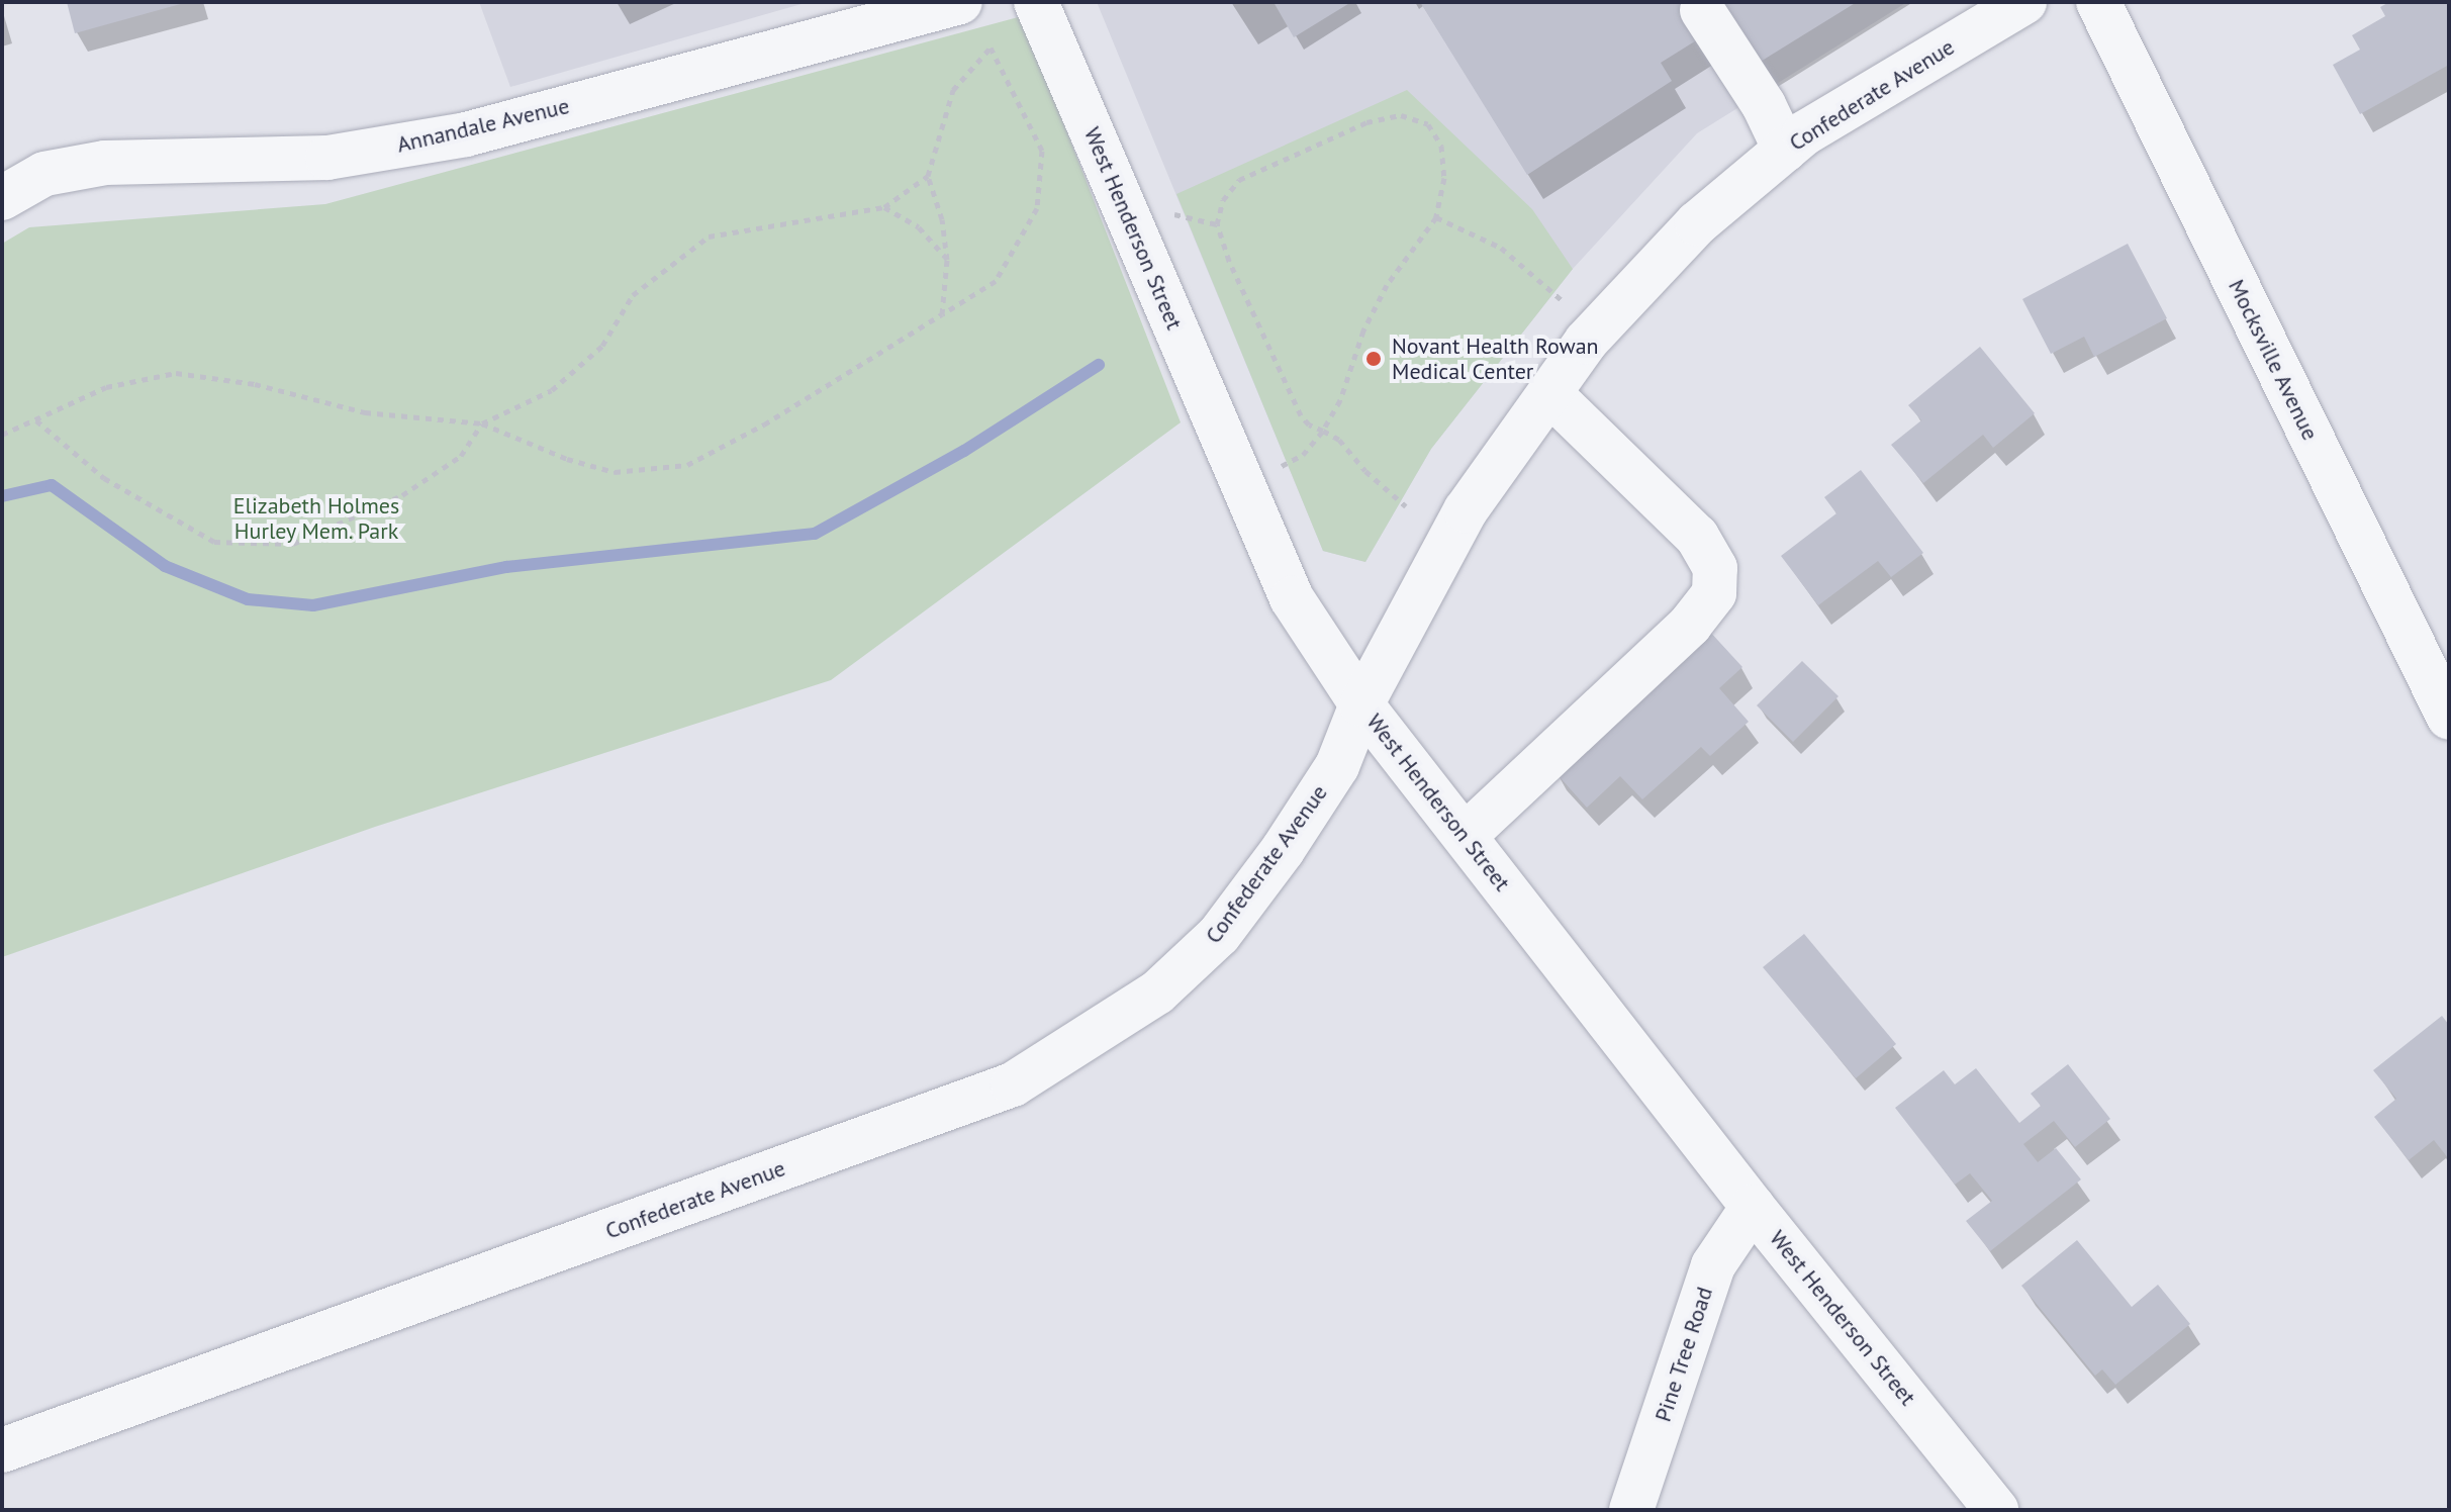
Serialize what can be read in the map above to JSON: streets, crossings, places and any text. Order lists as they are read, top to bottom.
{
  "streets": {
    "street": [
      "Confederate Avenue",
      "Annandale Avenue",
      "West Henderson Street",
      "Mocksville Avenue",
      "Pine Tree Road"
    ]
  },
  "crossings": [
    ["Confederate Avenue", "West Henderson Street"],
    ["West Henderson Street", "Pine Tree Road"]
  ],
  "parks": ["Elizabeth Holmes Hurley Mem. Park"],
  "places": ["Novant Health Rowan Medical Center"]
}
